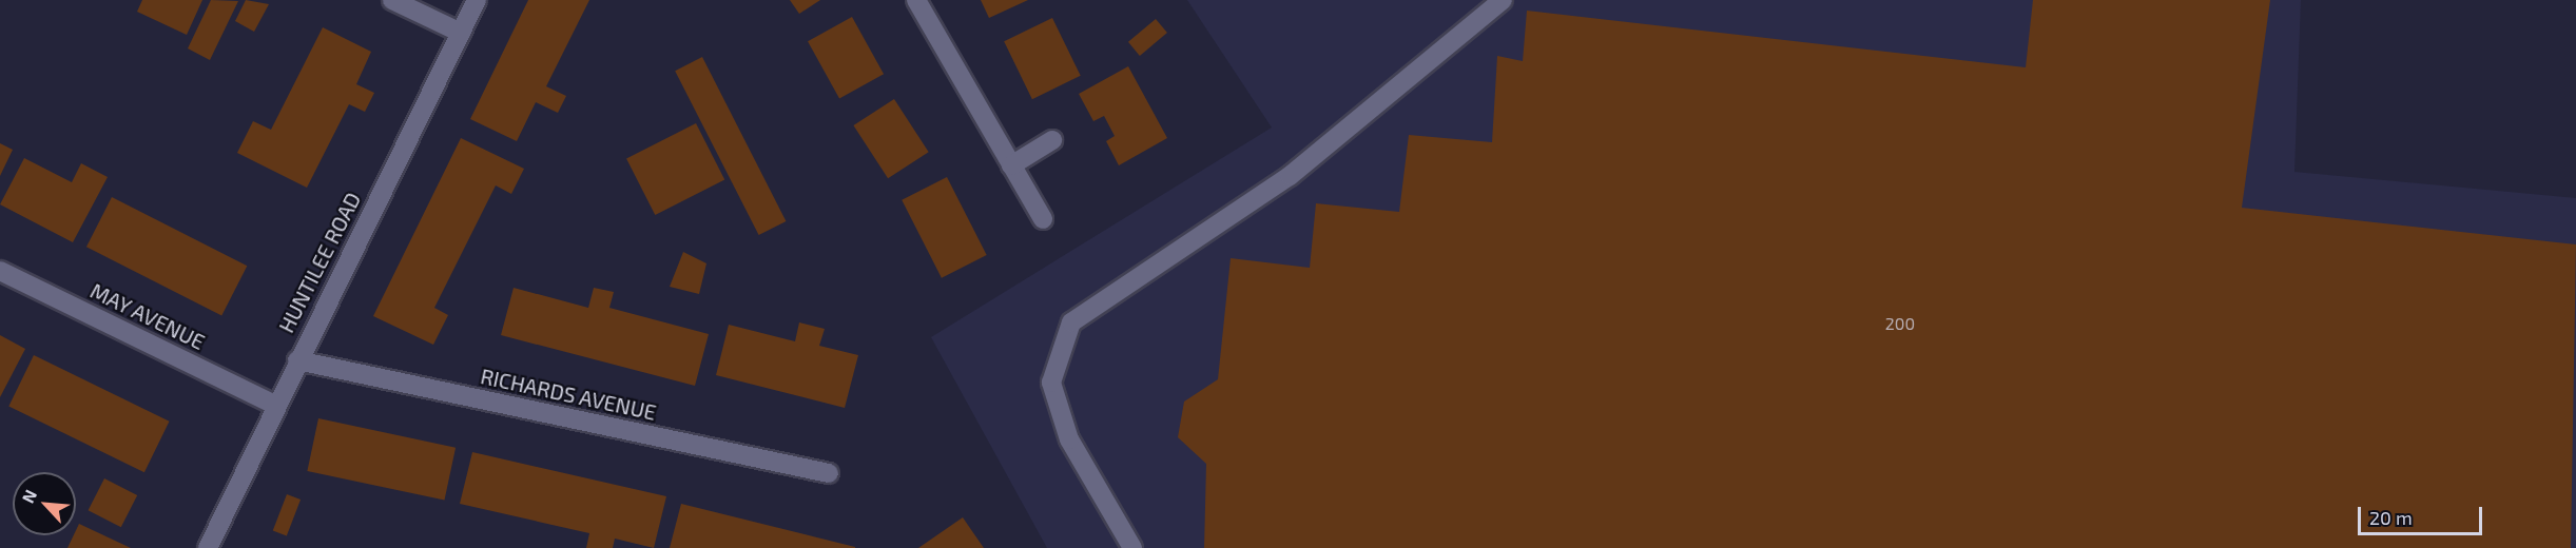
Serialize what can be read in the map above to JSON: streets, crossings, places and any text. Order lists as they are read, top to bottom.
{
  "streets": {
    "street": ["HUNTILEE ROAD", "MAY AVENUE", "RICHARDS AVENUE"]
  },
  "crossings": [
    ["HUNTILEE ROAD", "MAY AVENUE"],
    ["HUNTILEE ROAD", "RICHARDS AVENUE"]
  ],
  "house_numbers": ["200"],
  "scale_bar": "20 m",
  "north": "top left"
}
